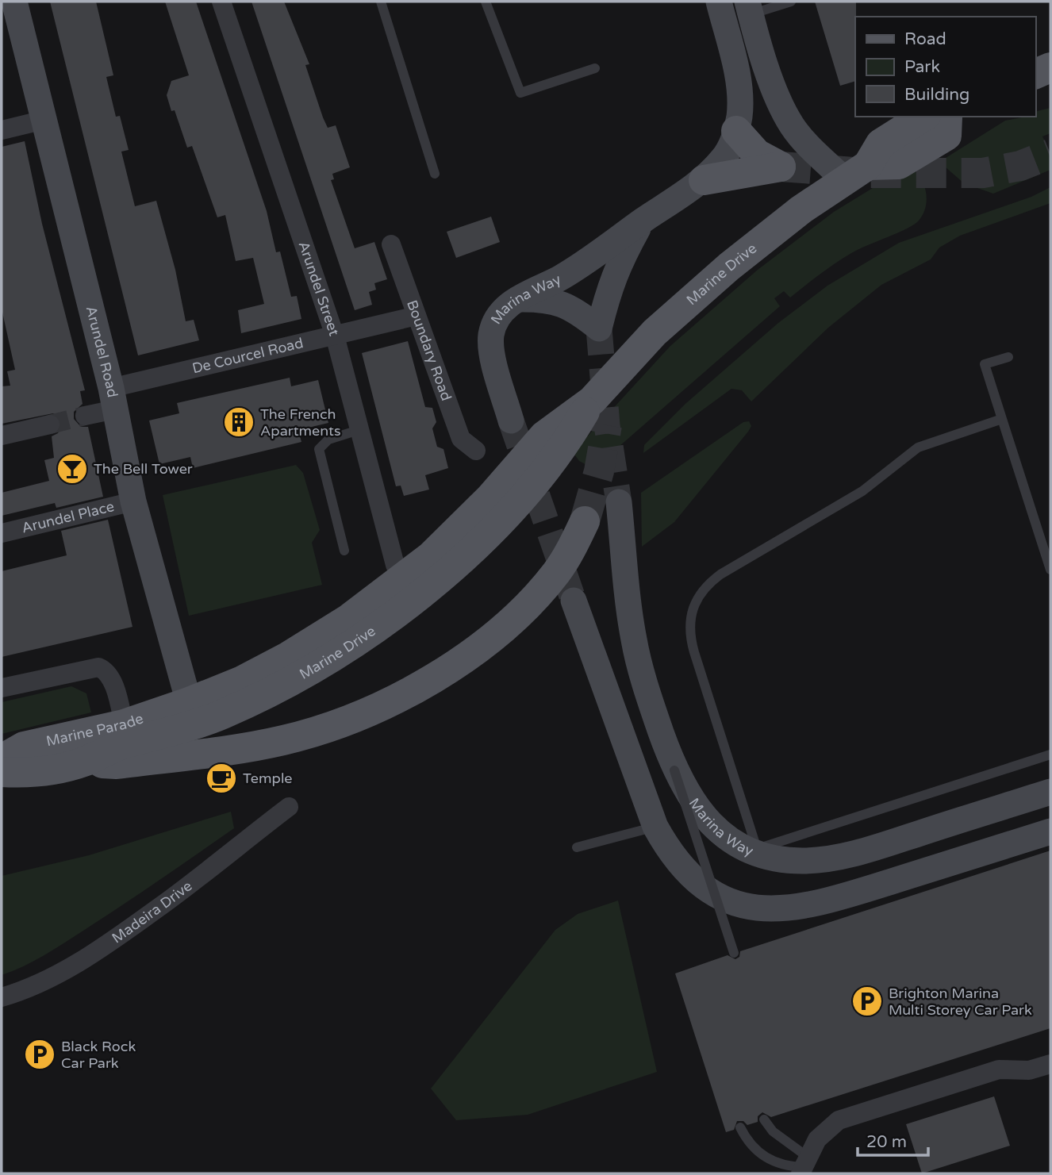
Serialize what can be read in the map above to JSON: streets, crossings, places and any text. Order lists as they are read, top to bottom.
{
  "streets": {
    "main road": ["Marine Drive", "Marine Parade"],
    "street": [
      "Arundel Street",
      "Marina Way",
      "Boundary Road",
      "Arundel Road",
      "De Courcel Road",
      "Arundel Place",
      "Madeira Drive"
    ]
  },
  "crossings": [
    ["Marine Drive", "Arundel Street"],
    ["Marine Drive", "Arundel Road"],
    ["Marine Drive", "Marine Parade"],
    ["Arundel Street", "De Courcel Road"],
    ["Boundary Road", "De Courcel Road"],
    ["Arundel Road", "De Courcel Road"],
    ["Arundel Road", "Arundel Place"],
    ["Arundel Road", "Marine Parade"]
  ],
  "places": {
    "building": ["The French Apartments"],
    "bar": ["The Bell Tower"],
    "cafe": ["Temple"],
    "parking": ["Brighton Marina Multi Storey Car Park", "Black Rock Car Park"]
  },
  "legend": ["Road", "Park", "Building"],
  "scale_bar": "20 m"
}
